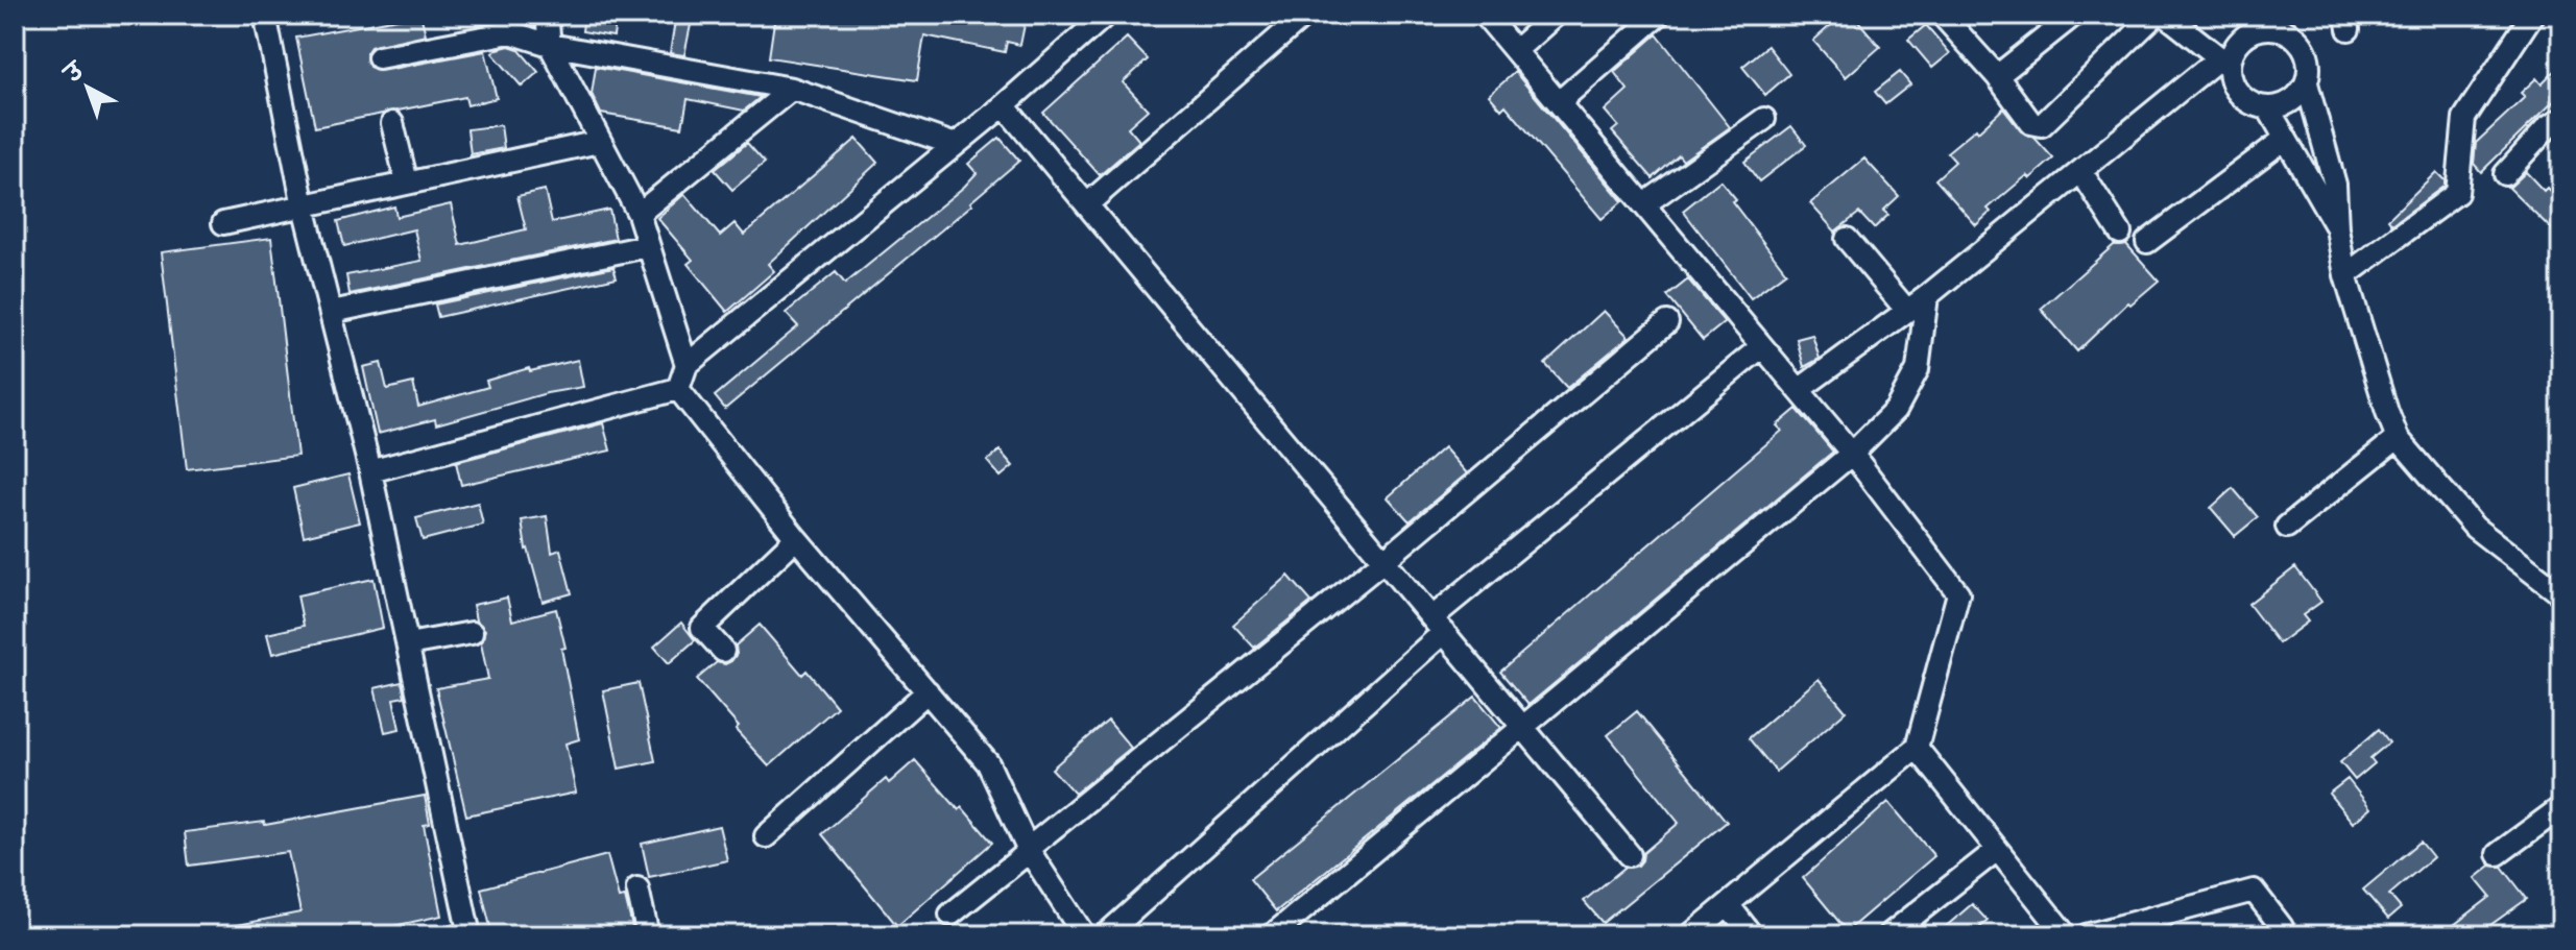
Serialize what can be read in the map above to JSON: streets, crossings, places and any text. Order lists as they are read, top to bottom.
{
  "north": "top left"
}
